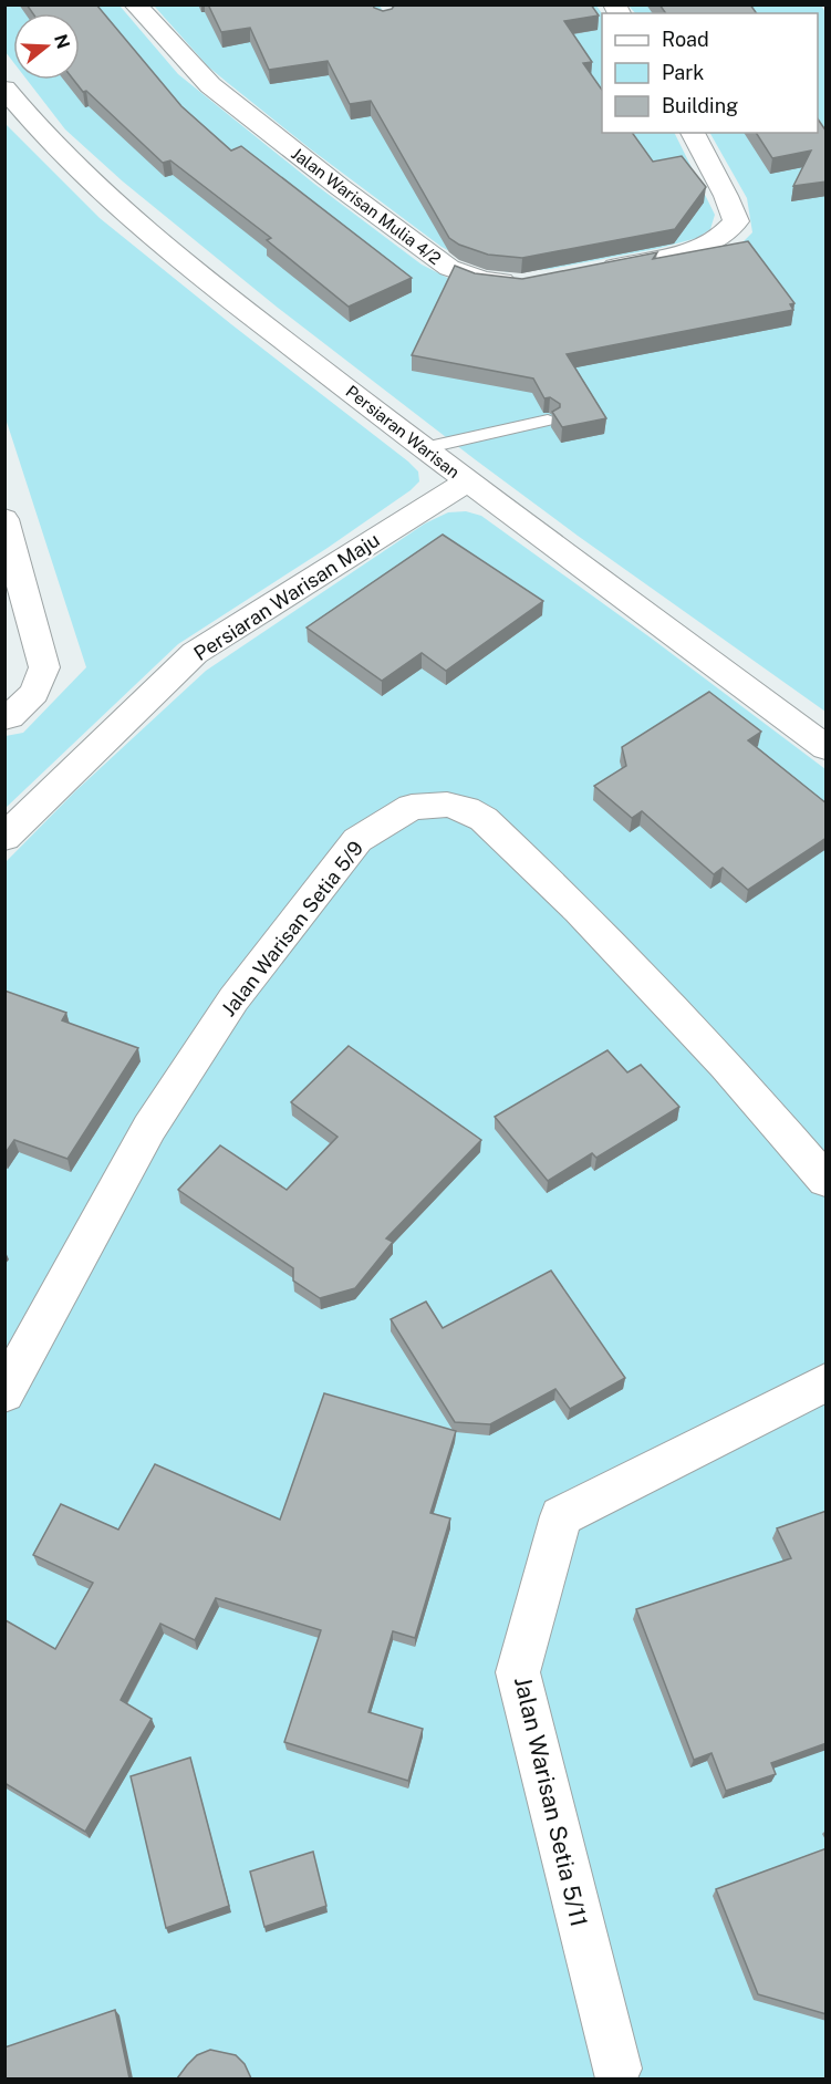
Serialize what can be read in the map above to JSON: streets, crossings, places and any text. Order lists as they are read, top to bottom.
{
  "streets": {
    "street": [
      "Jalan Warisan Mulia 4/2",
      "Persiaran Warisan",
      "Persiaran Warisan Maju",
      "Jalan Warisan Setia 5/9",
      "Jalan Warisan Setia 5/11"
    ]
  },
  "crossings": [
    ["Persiaran Warisan", "Persiaran Warisan Maju"]
  ],
  "legend": ["Road", "Park", "Building"],
  "north": "right"
}
